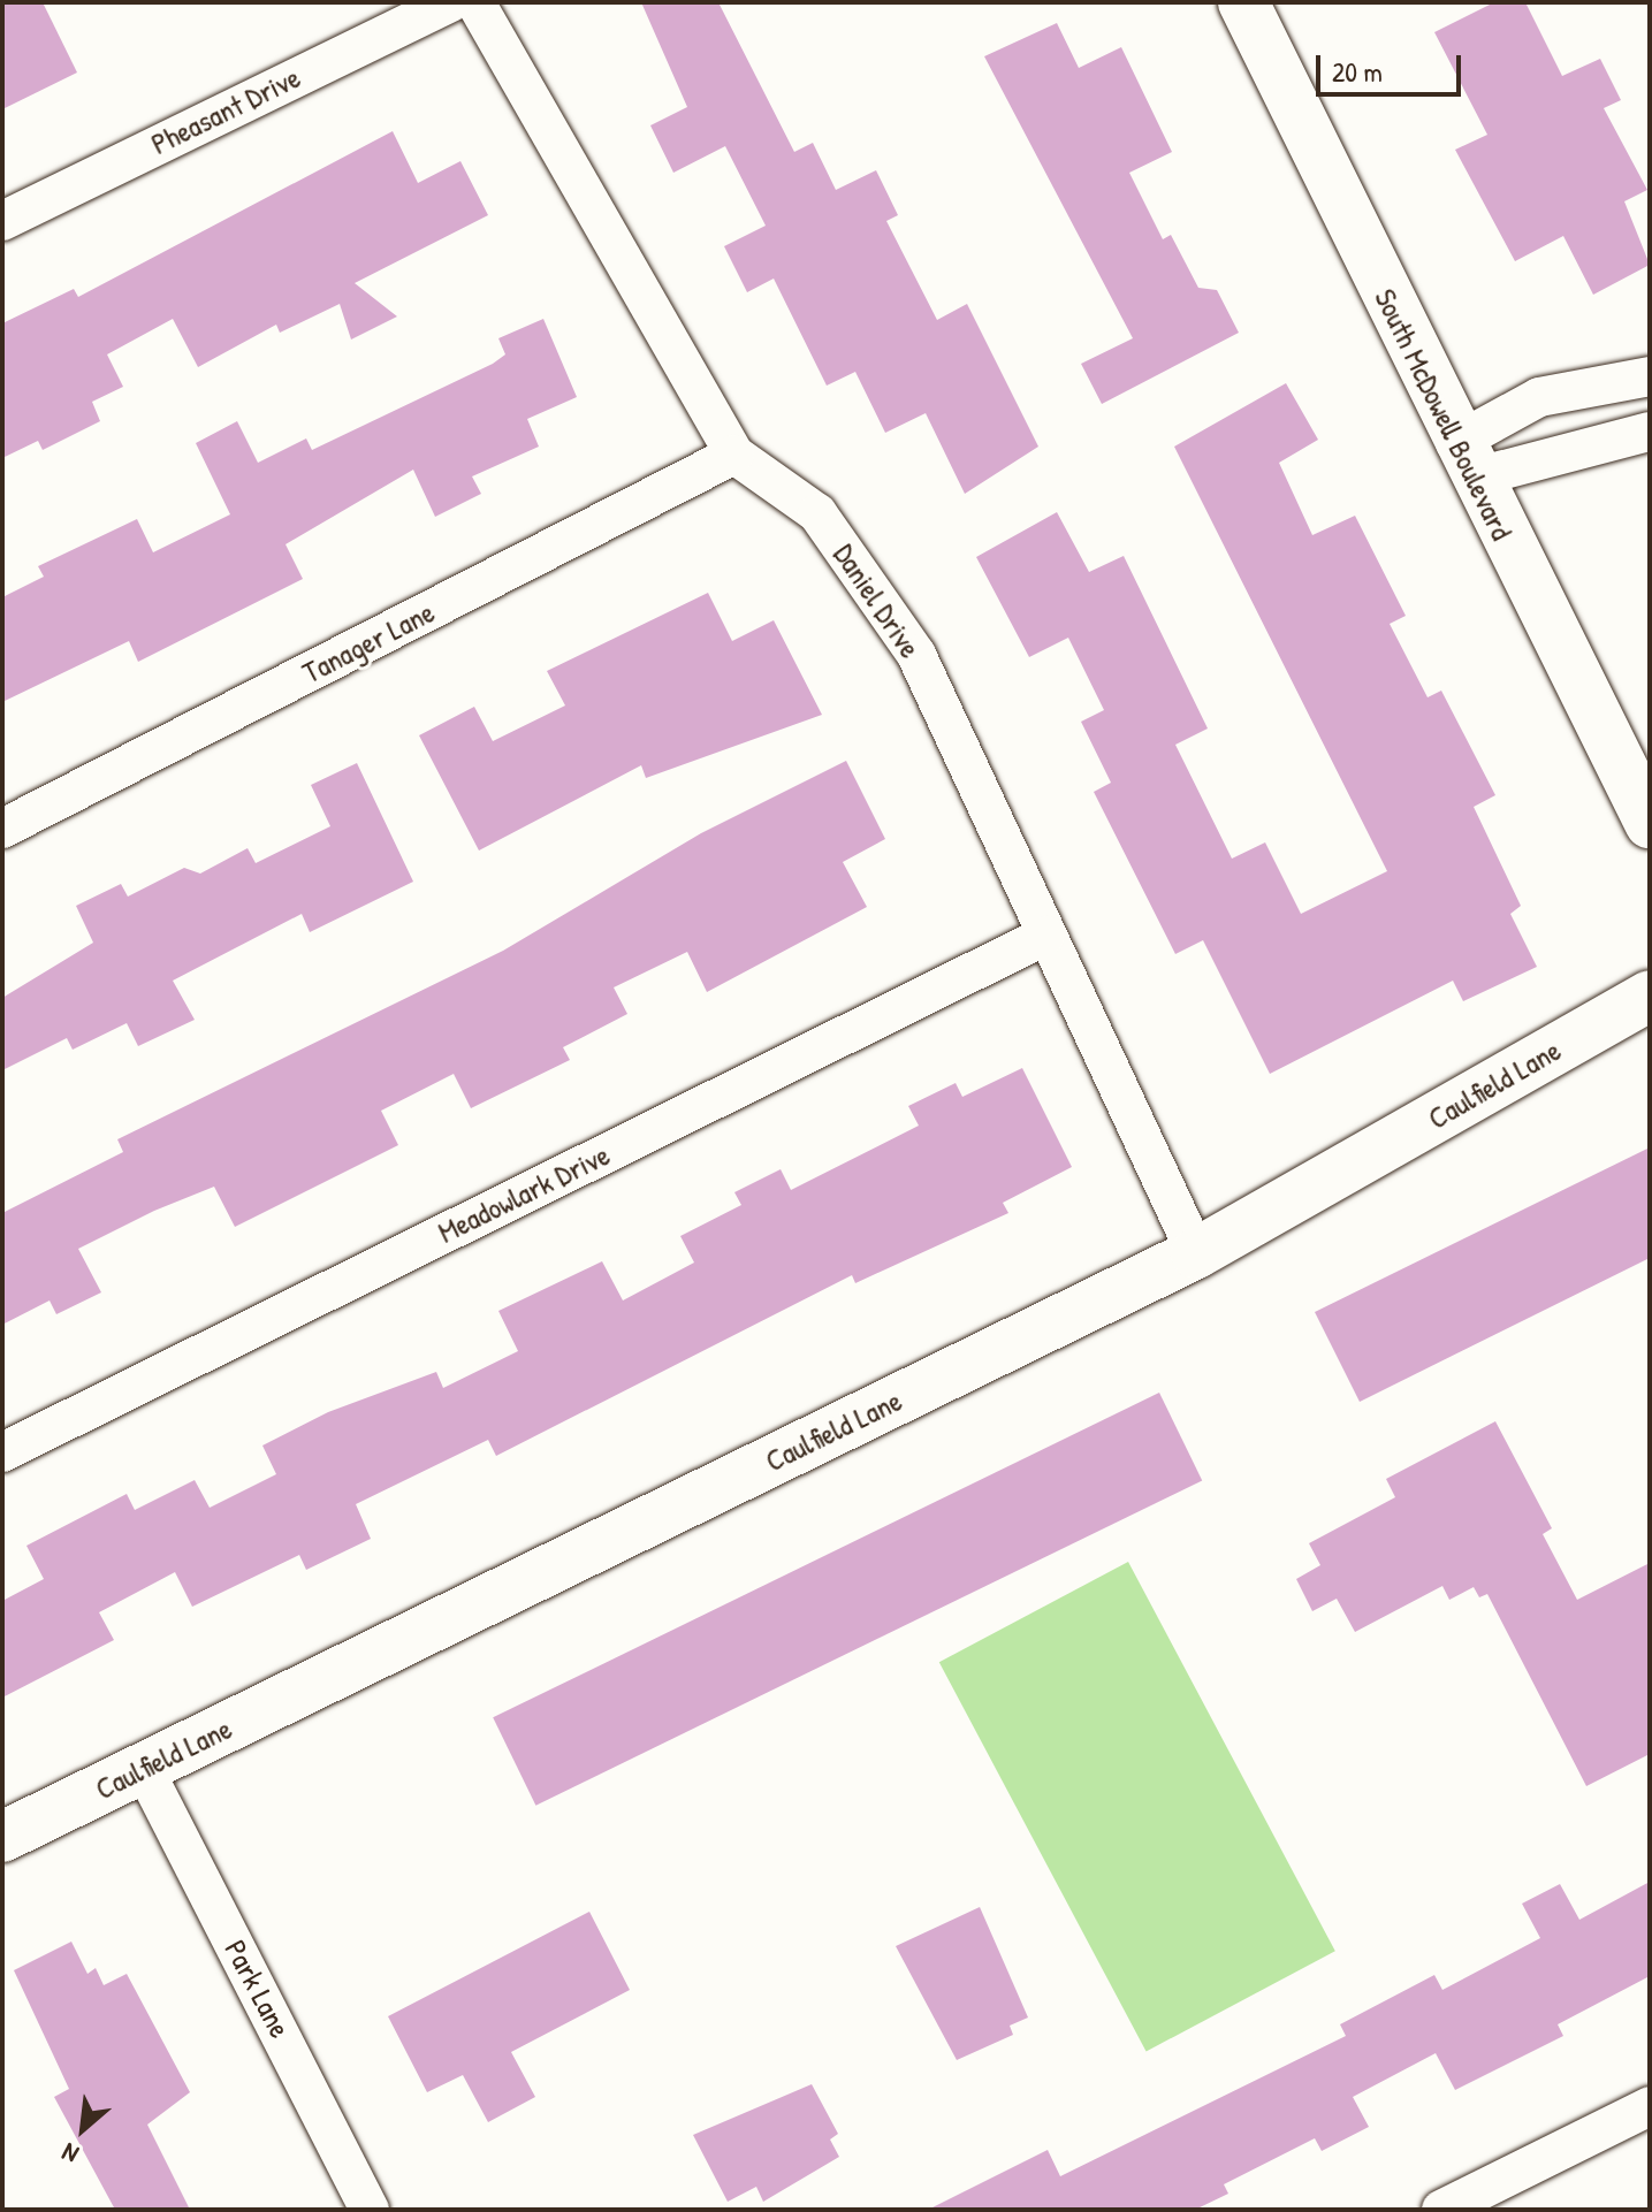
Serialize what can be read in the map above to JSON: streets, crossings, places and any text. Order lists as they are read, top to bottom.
{
  "streets": {
    "main road": ["South McDowell Boulevard", "Caulfield Lane"],
    "street": [
      "Pheasant Drive",
      "Daniel Drive",
      "Tanager Lane",
      "Meadowlark Drive",
      "Park Lane"
    ]
  },
  "crossings": [
    ["Daniel Drive", "Tanager Lane"],
    ["Daniel Drive", "Caulfield Lane"],
    ["Daniel Drive", "Meadowlark Drive"],
    ["Caulfield Lane", "Park Lane"]
  ],
  "scale_bar": "20 m",
  "north": "bottom left"
}
